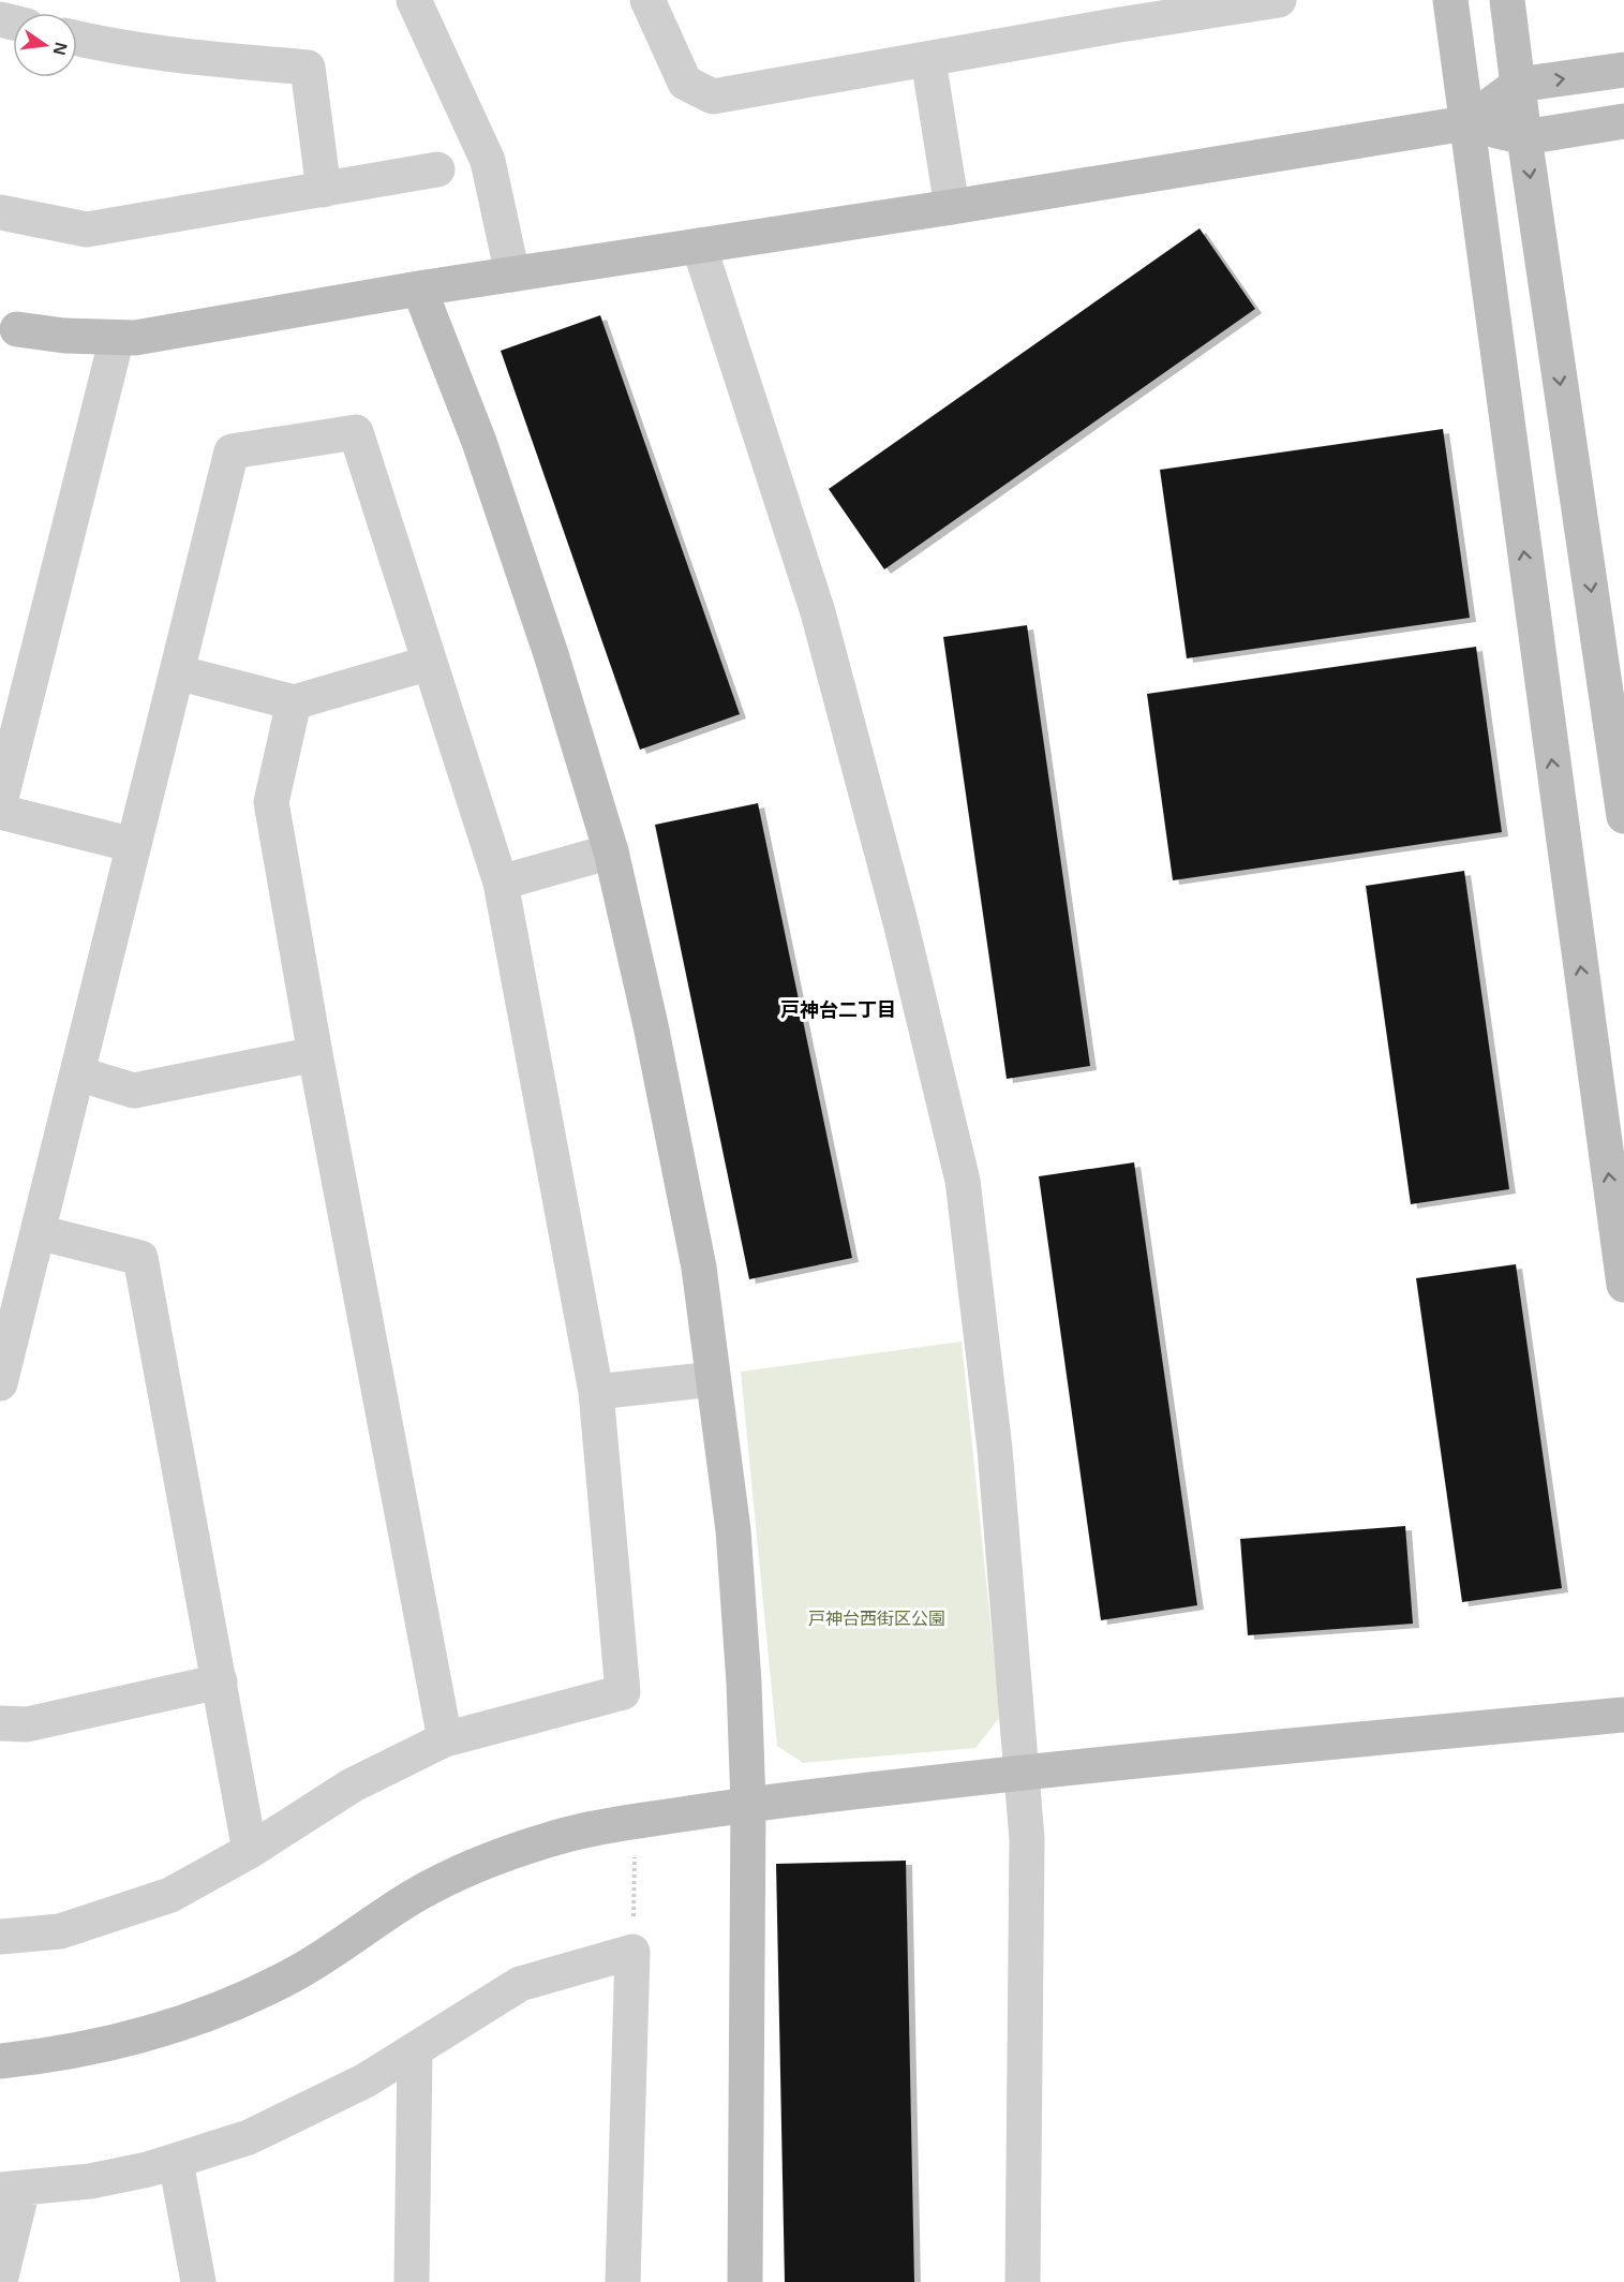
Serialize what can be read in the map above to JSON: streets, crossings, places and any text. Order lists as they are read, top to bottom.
{
  "districts": ["戸神台二丁目"],
  "parks": ["戸神台西街区公園"],
  "north": "right"
}
